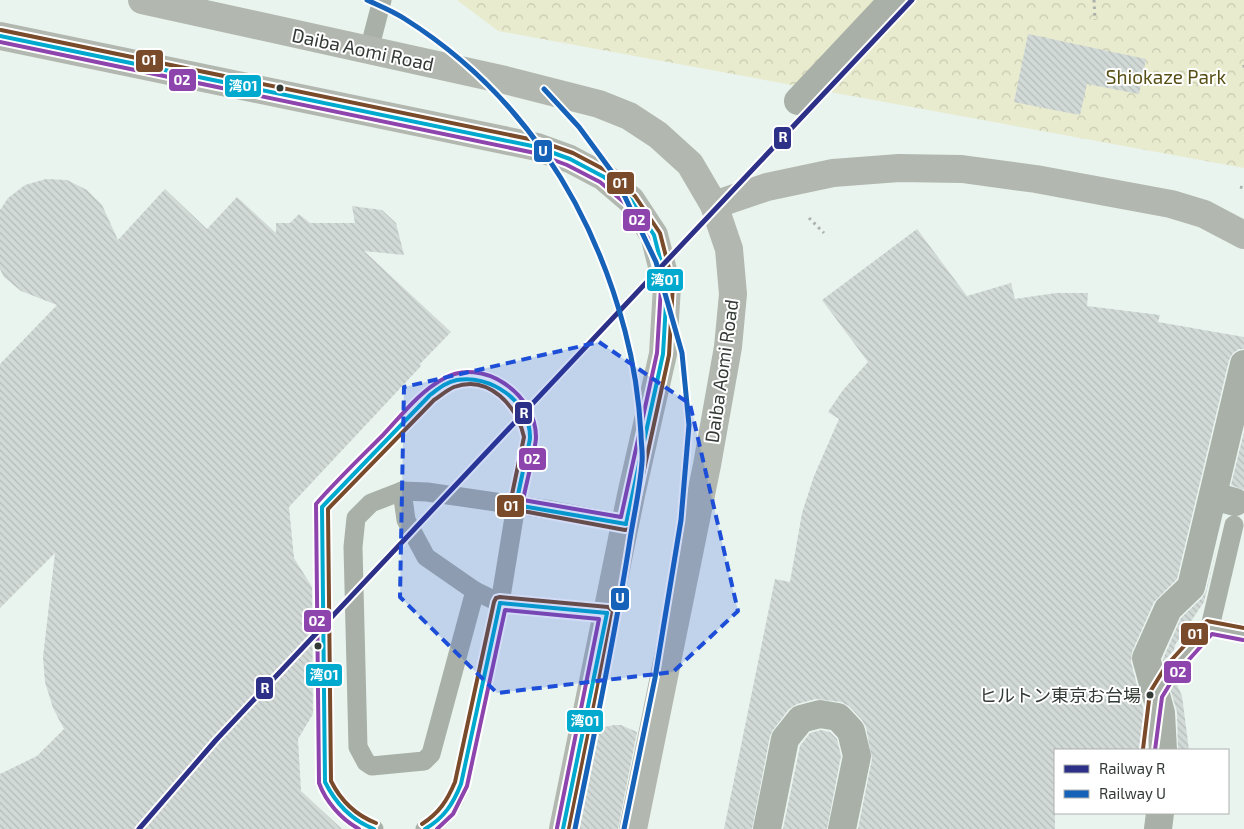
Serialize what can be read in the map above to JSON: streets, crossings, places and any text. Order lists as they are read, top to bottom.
{
  "streets": {
    "main road": ["Daiba Aomi Road"]
  },
  "parks": ["Shiokaze Park"],
  "places": ["ヒルトン東京お台場"],
  "lines": [
    "rail line R",
    "rail line U",
    "transit line 01",
    "transit line 湾01",
    "transit line 02"
  ],
  "legend": ["Railway R", "Railway U"]
}
